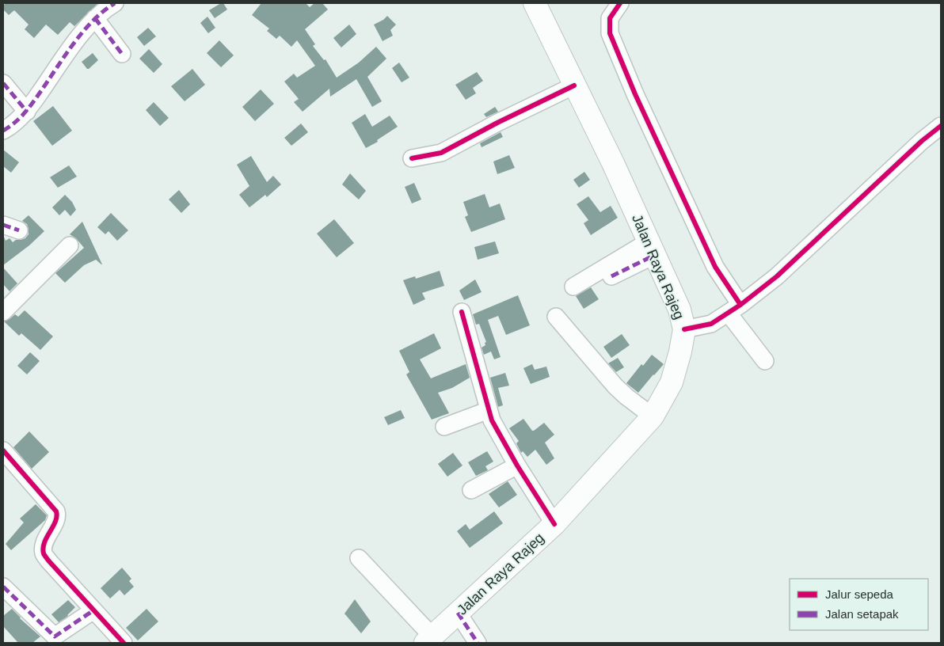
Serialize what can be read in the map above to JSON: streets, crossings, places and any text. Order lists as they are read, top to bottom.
{
  "streets": {
    "main road": ["Jalan Raya Rajeg"]
  },
  "legend": ["Jalur sepeda", "Jalan setapak"]
}
